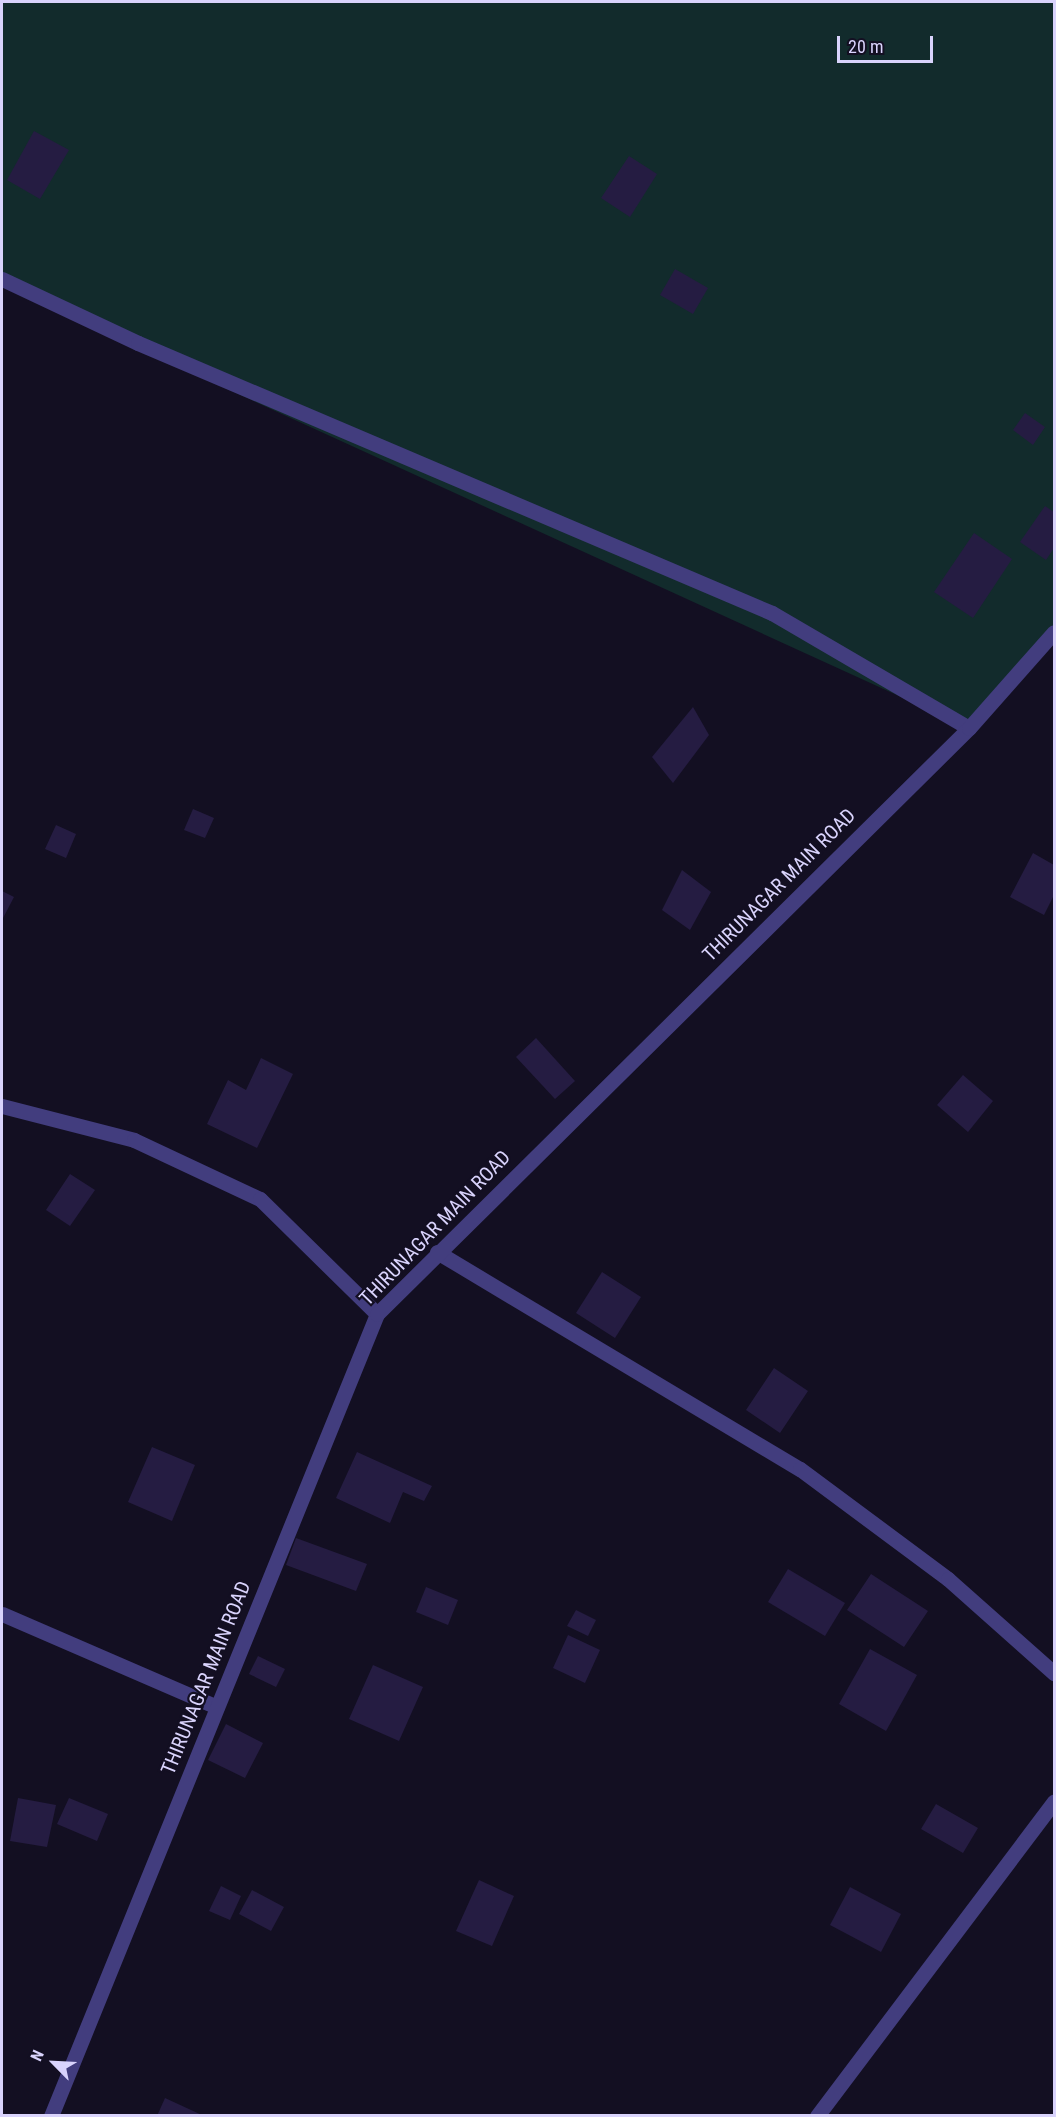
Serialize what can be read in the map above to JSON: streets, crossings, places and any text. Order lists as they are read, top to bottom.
{
  "streets": {
    "street": ["THIRUNAGAR MAIN ROAD"]
  },
  "scale_bar": "20 m",
  "north": "top left"
}
